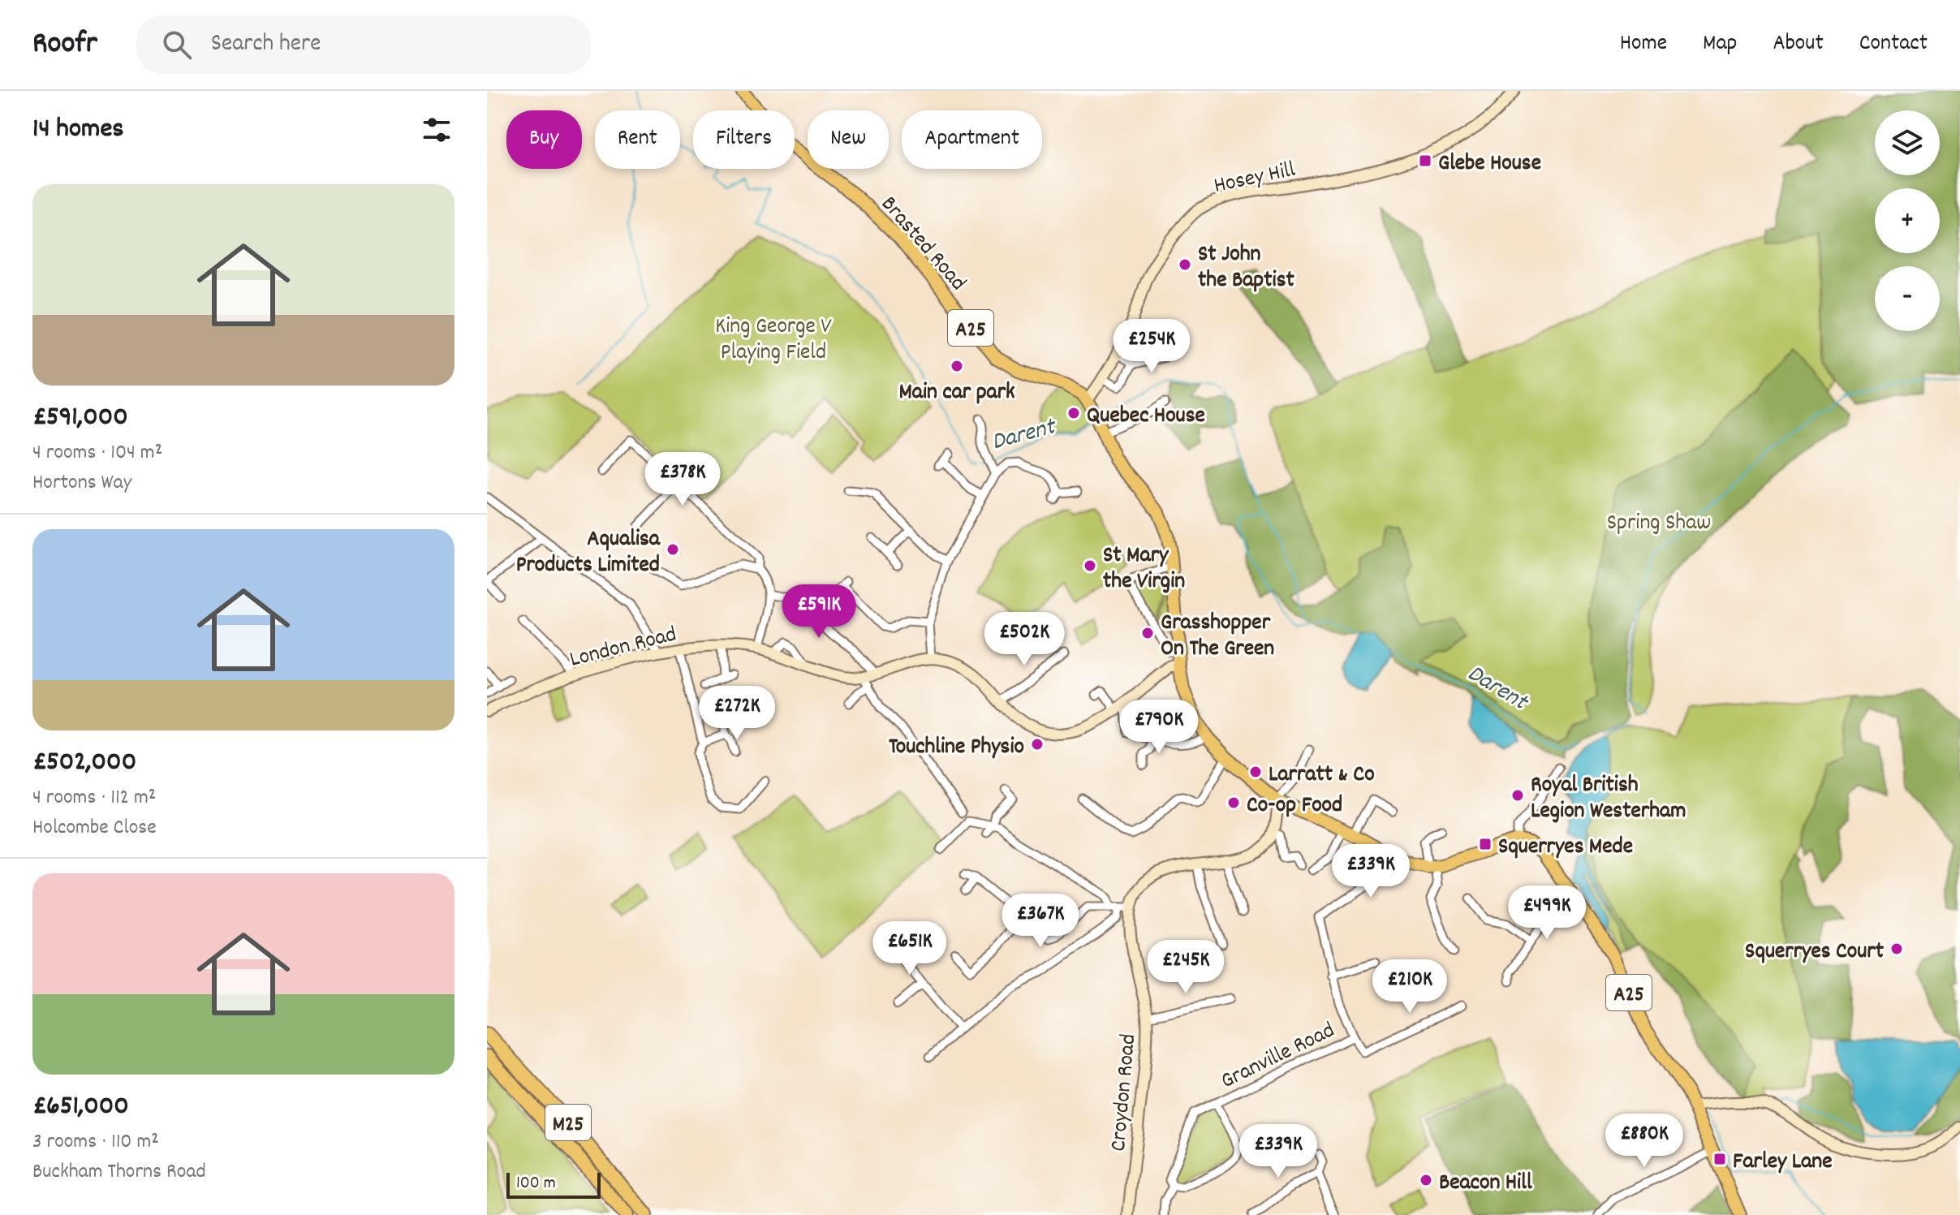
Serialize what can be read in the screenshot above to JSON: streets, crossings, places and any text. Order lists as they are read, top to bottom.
{
  "streets": {
    "highway": ["M25"],
    "main road": [
      "Hosey Hill",
      "Brasted Road",
      "A25",
      "London Road",
      "Croydon Road"
    ],
    "street": ["Granville Road"]
  },
  "crossings": [
    ["Hosey Hill", "Brasted Road"]
  ],
  "water": ["Darent"],
  "parks": ["King George V Playing Field", "Spring Shaw"],
  "places": {
    "transit": ["Glebe House", "Squerryes Mede", "Farley Lane"],
    "other": [
      "St John the Baptist",
      "Main car park",
      "Quebec House",
      "Aqualisa Products Limited",
      "St Mary the Virgin",
      "Grasshopper On The Green",
      "Touchline Physio",
      "Larratt & Co",
      "Royal British Legion Westerham",
      "Co-op Food",
      "Squerryes Court",
      "Beacon Hill"
    ]
  },
  "scale_bar": "100 m",
  "page": {
    "header": "Roofr",
    "search": "Search here",
    "nav": [
      "Home",
      "Map",
      "About",
      "Contact"
    ],
    "heading": "14 homes",
    "map_buttons": ["+", "−"],
    "chip": [
      "Buy",
      "Rent",
      "Filters",
      "New",
      "Apartment"
    ],
    "list": [
      {
        "name": "£591,000",
        "note": "4 rooms · 104 m² · Hortons Way"
      },
      {
        "name": "£502,000",
        "note": "4 rooms · 112 m² · Holcombe Close"
      },
      {
        "name": "£651,000",
        "note": "3 rooms · 110 m² · Buckham Thorns Road"
      }
    ],
    "price": [
      "£254K",
      "£378K",
      "£591K",
      "£502K",
      "£272K",
      "£790K",
      "£339K",
      "£499K",
      "£367K",
      "£651K",
      "£245K",
      "£210K",
      "£880K",
      "£339K"
    ],
    "scale": "100 m"
  }
}
